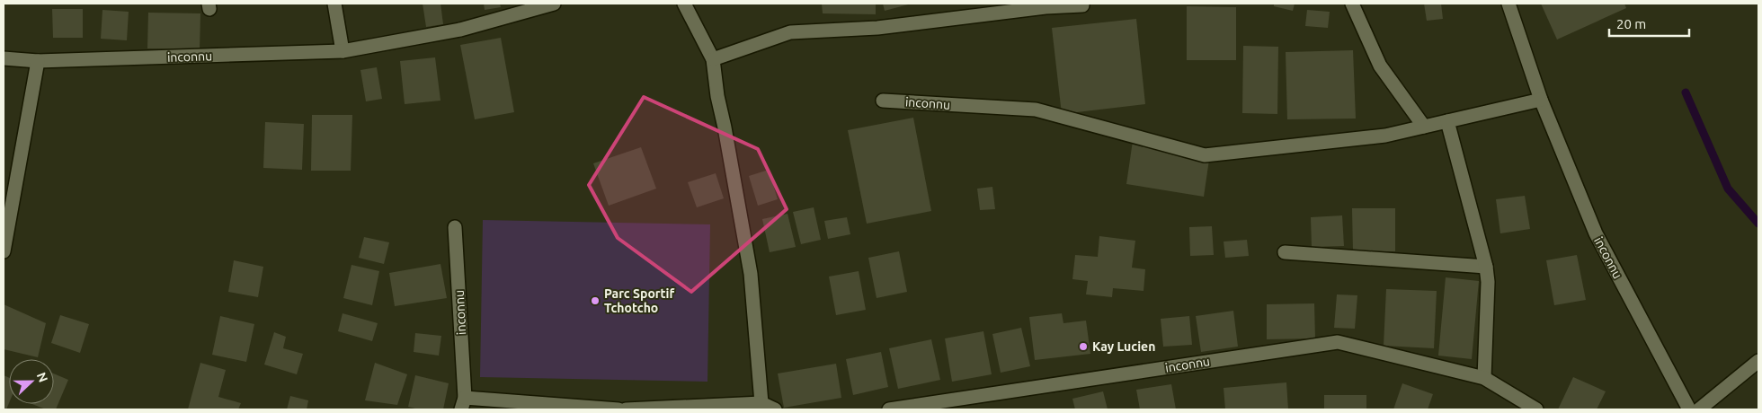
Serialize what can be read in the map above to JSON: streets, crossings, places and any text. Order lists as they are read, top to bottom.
{
  "streets": {
    "street": ["inconnu"]
  },
  "places": ["Parc Sportif Tchotcho", "Kay Lucien"],
  "scale_bar": "20 m",
  "north": "right"
}
